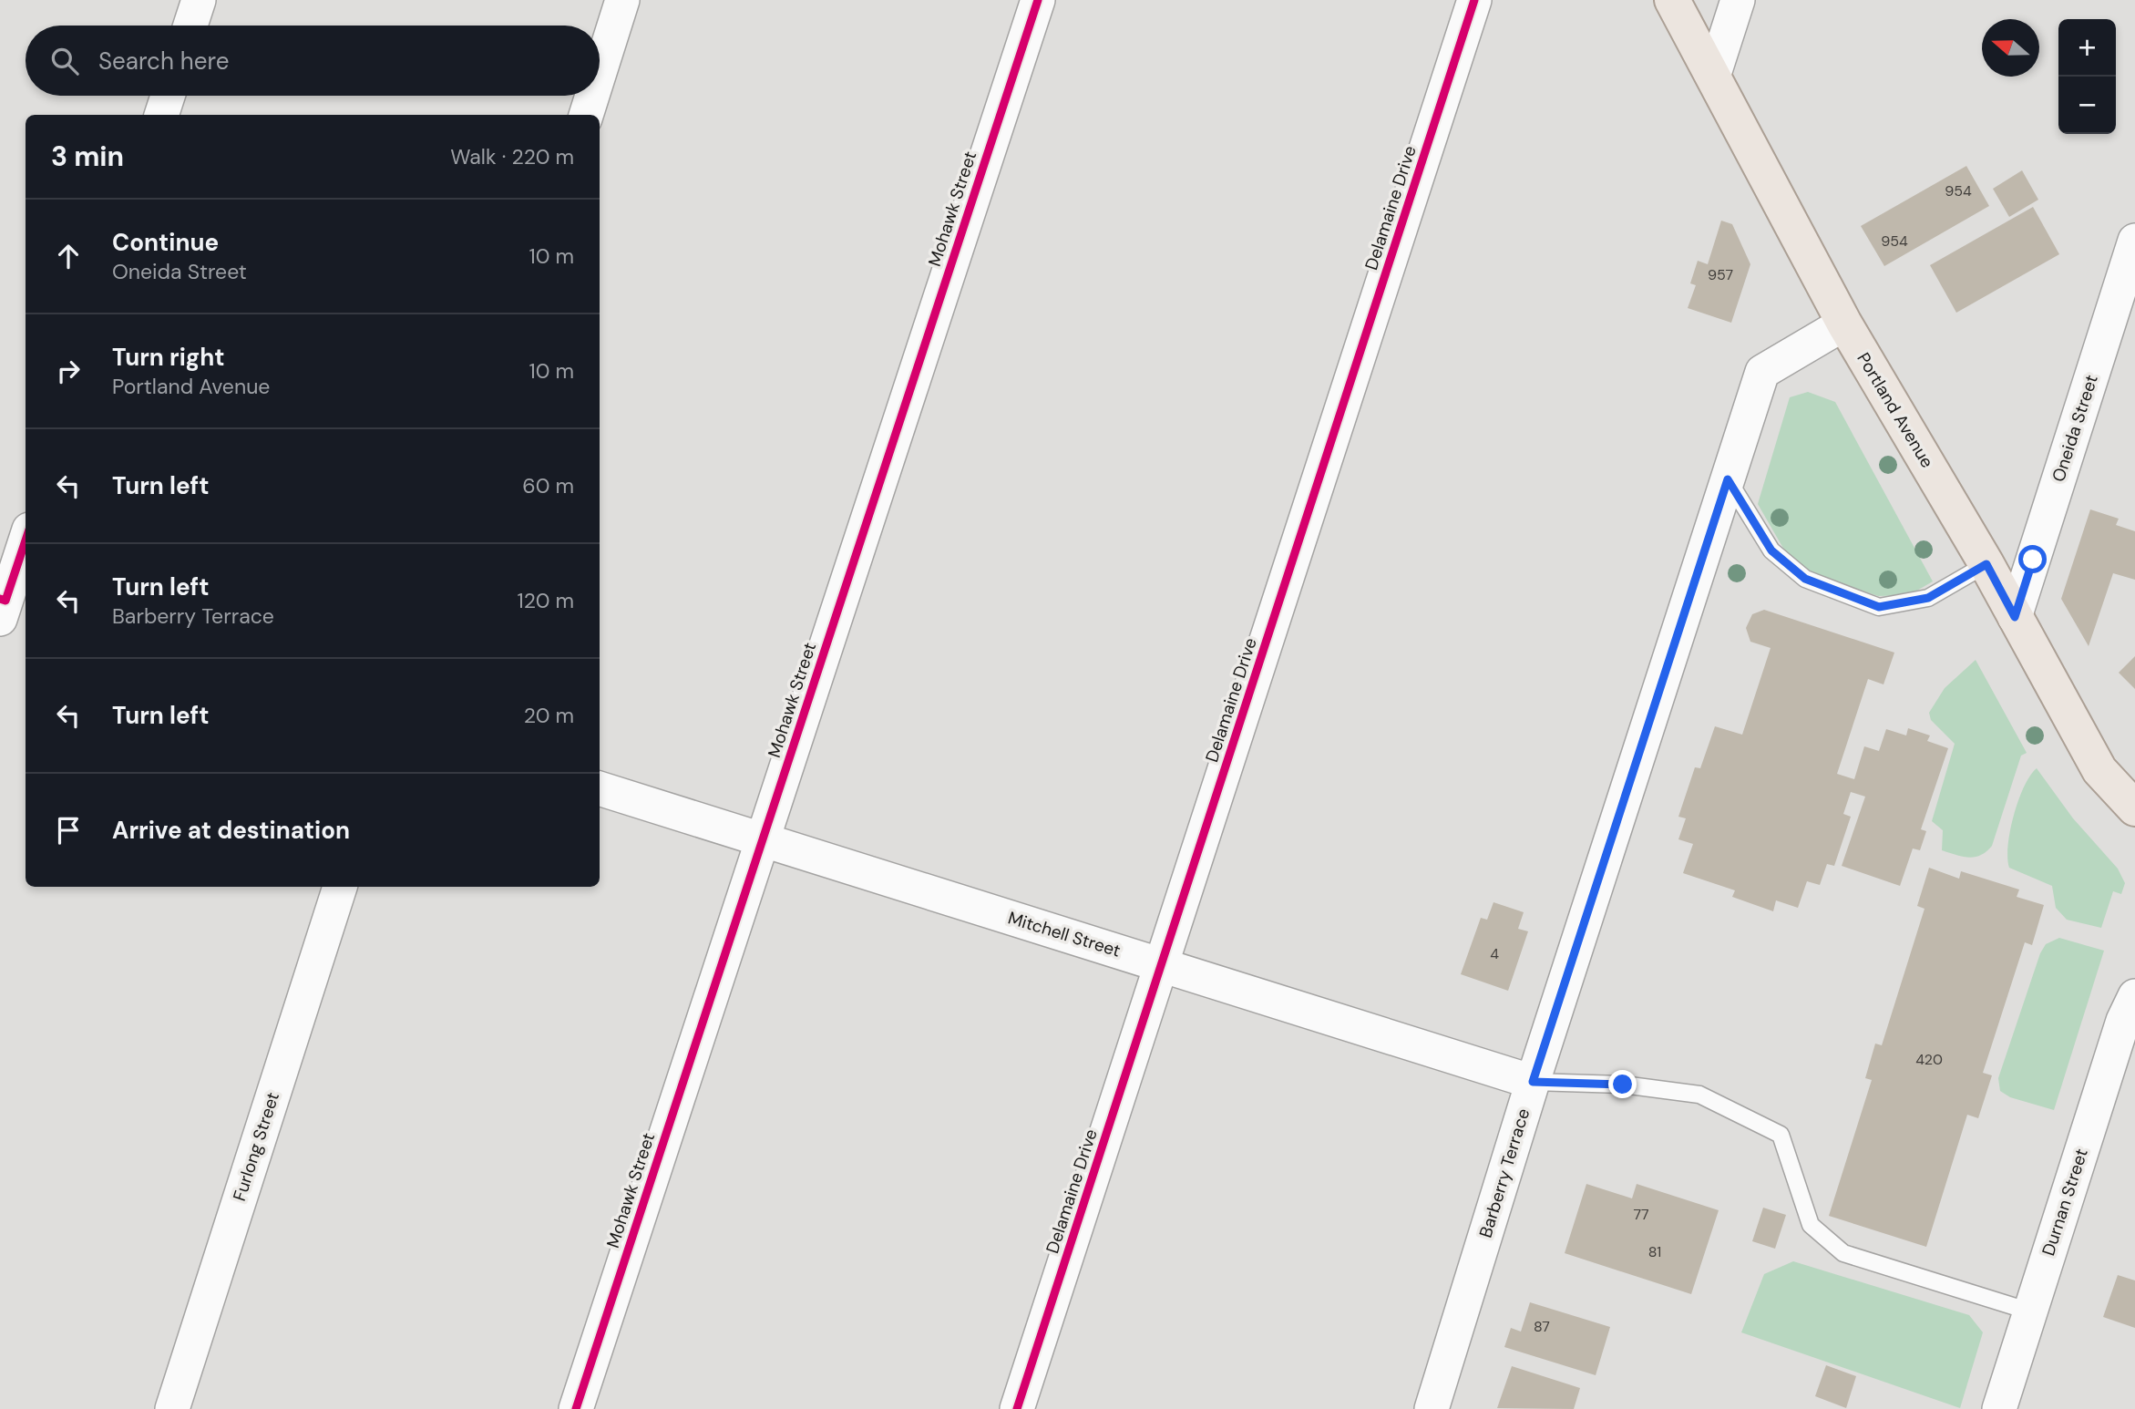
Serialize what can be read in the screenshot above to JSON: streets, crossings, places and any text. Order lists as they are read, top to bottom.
{
  "streets": {
    "main road": ["Portland Avenue"],
    "street": [
      "Delamaine Drive",
      "Mohawk Street",
      "Oneida Street",
      "Mitchell Street",
      "Furlong Street",
      "Barberry Terrace",
      "Durnan Street"
    ]
  },
  "crossings": [
    ["Delamaine Drive", "Mitchell Street"],
    ["Mohawk Street", "Mitchell Street"],
    ["Portland Avenue", "Oneida Street"],
    ["Portland Avenue", "Barberry Terrace"],
    ["Mitchell Street", "Barberry Terrace"]
  ],
  "house_numbers": [
    "954",
    "954",
    "957",
    "4",
    "420",
    "77",
    "81",
    "87"
  ],
  "north": "left",
  "page": {
    "map_buttons": ["+", "−"],
    "search": "Search here",
    "heading": ["3 min", "Walk · 220 m"],
    "list": [
      ["Continue", "Oneida Street", "10 m"],
      ["Turn right", "Portland Avenue", "10 m"],
      ["Turn left", "60 m"],
      ["Turn left", "Barberry Terrace", "120 m"],
      ["Turn left", "20 m"],
      "Arrive at destination"
    ]
  }
}
